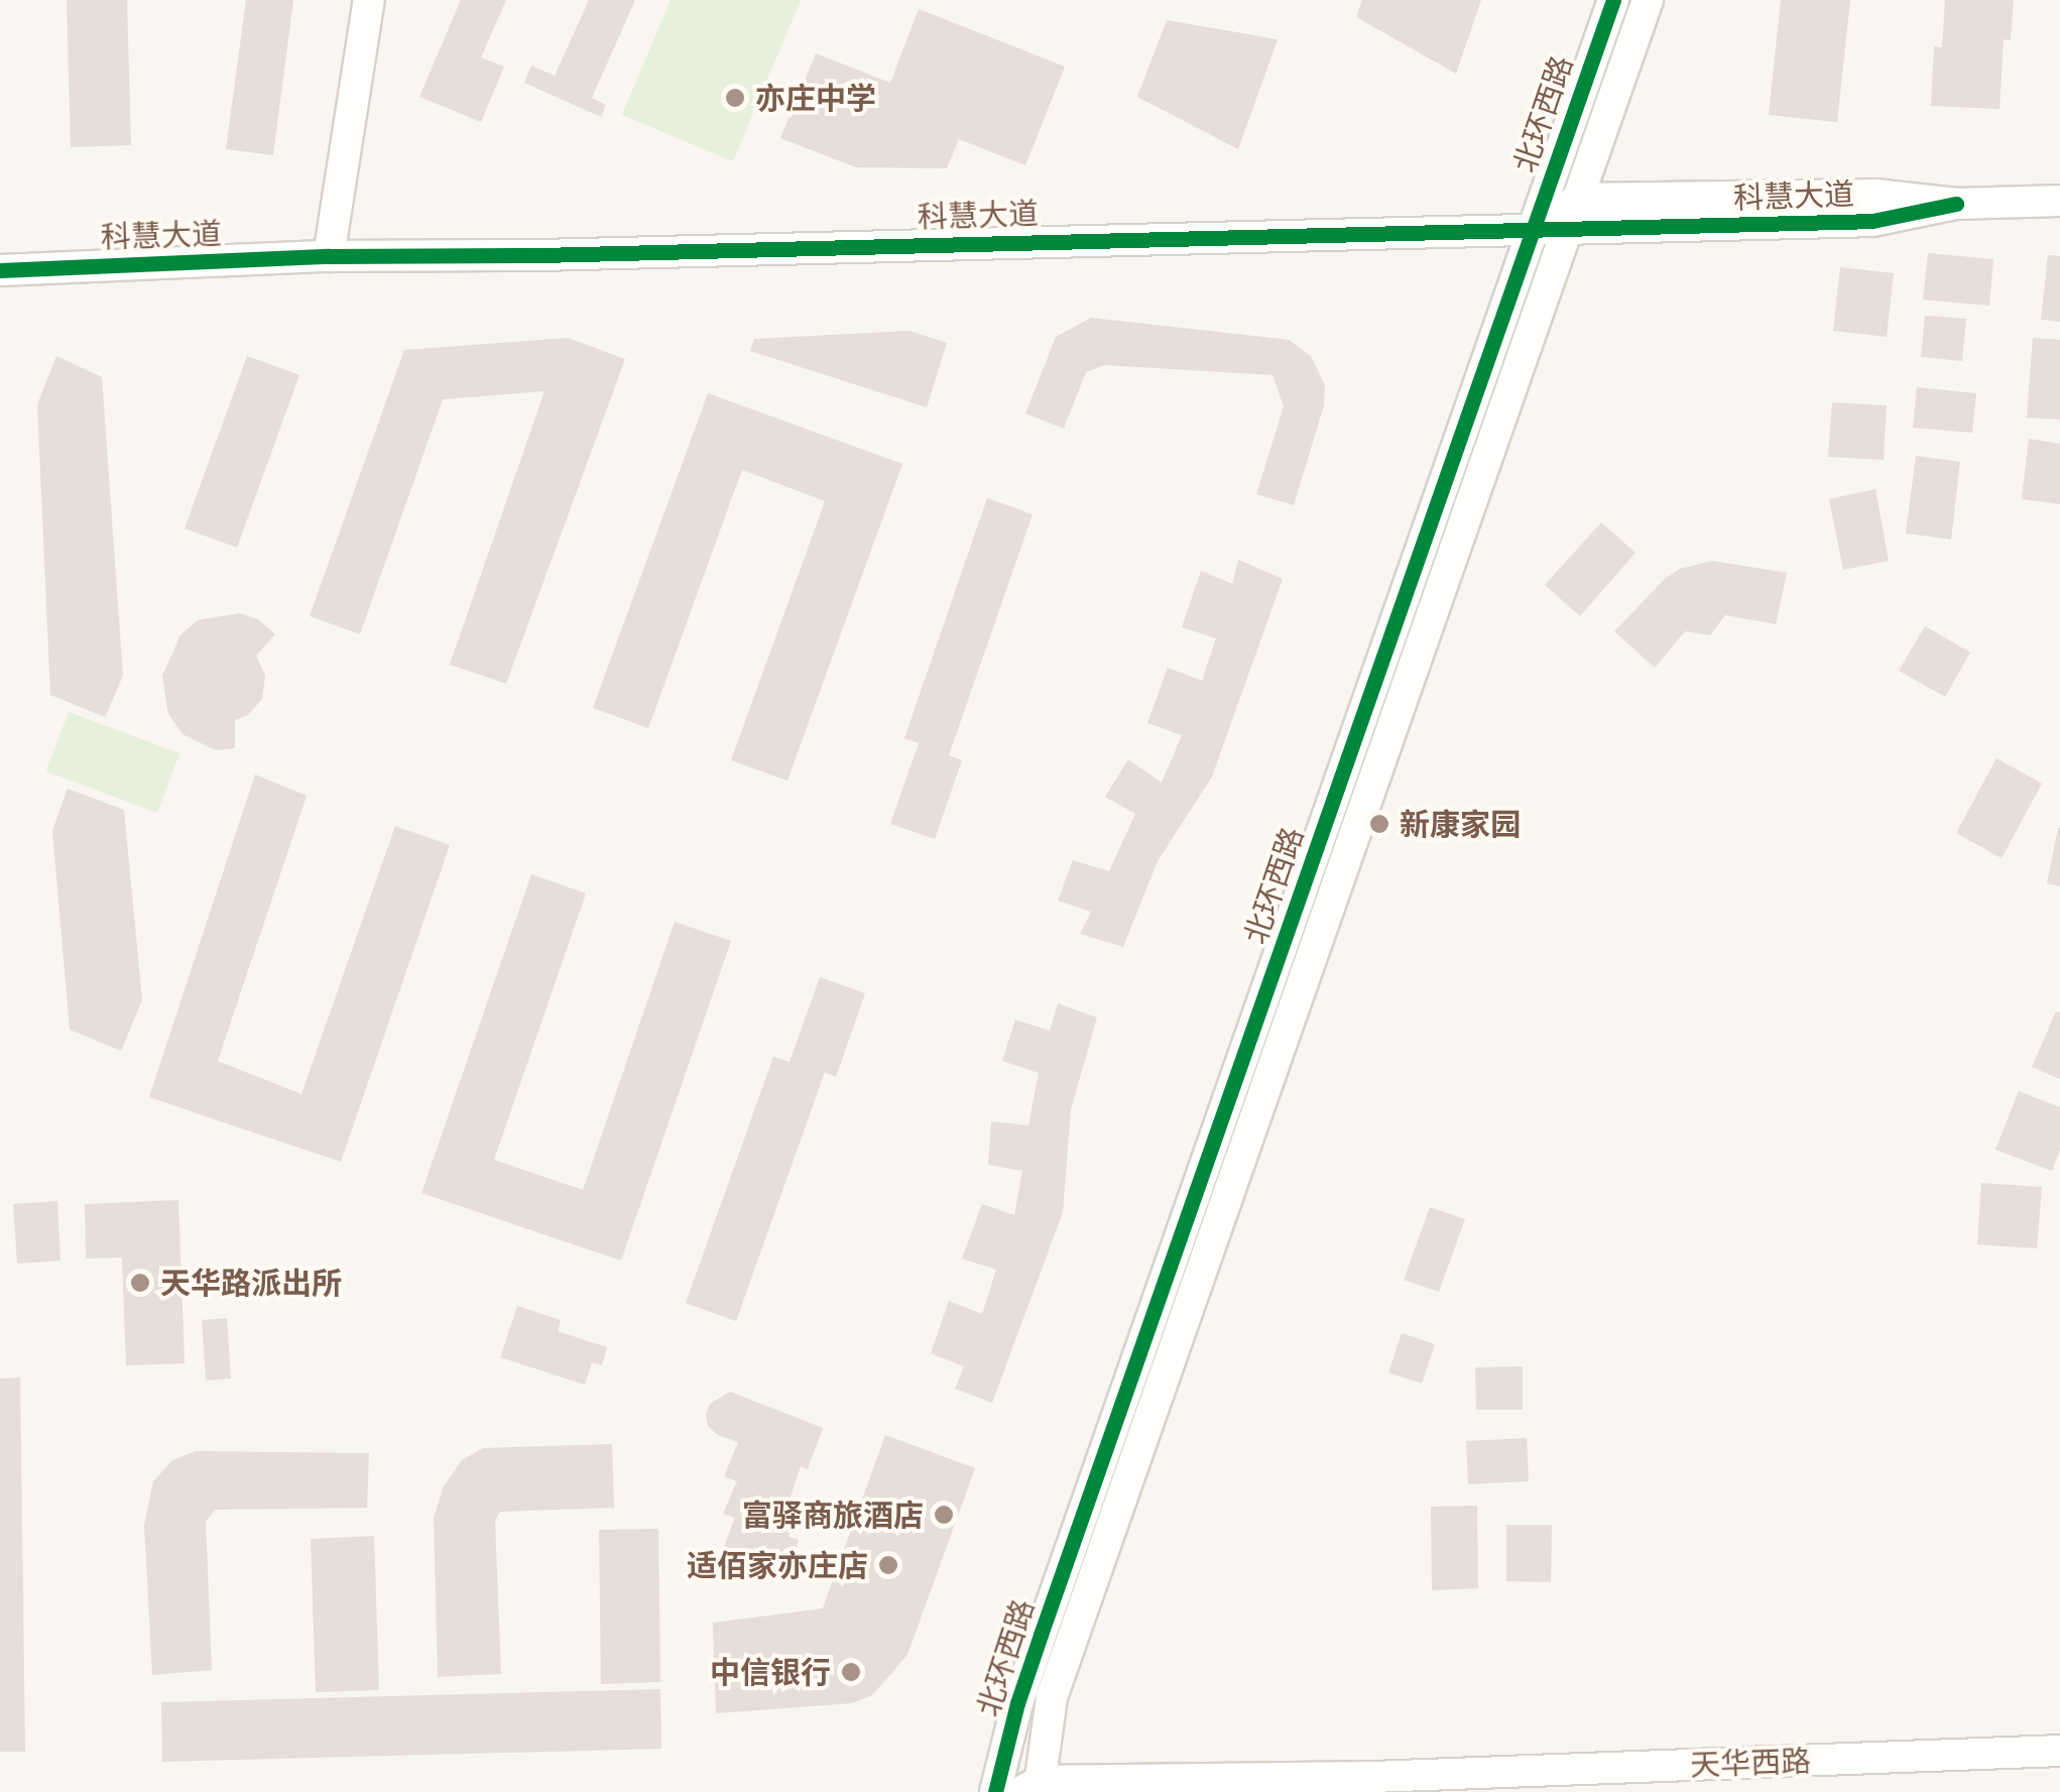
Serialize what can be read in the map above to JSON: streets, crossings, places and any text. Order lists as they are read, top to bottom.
{
  "streets": {
    "street": ["北环西路", "科慧大道", "天华西路"]
  },
  "crossings": [
    ["北环西路", "科慧大道"],
    ["北环西路", "天华西路"]
  ],
  "places": [
    "亦庄中学",
    "新康家园",
    "天华路派出所",
    "富驿商旅酒店",
    "适佰家亦庄店",
    "中信银行"
  ]
}
